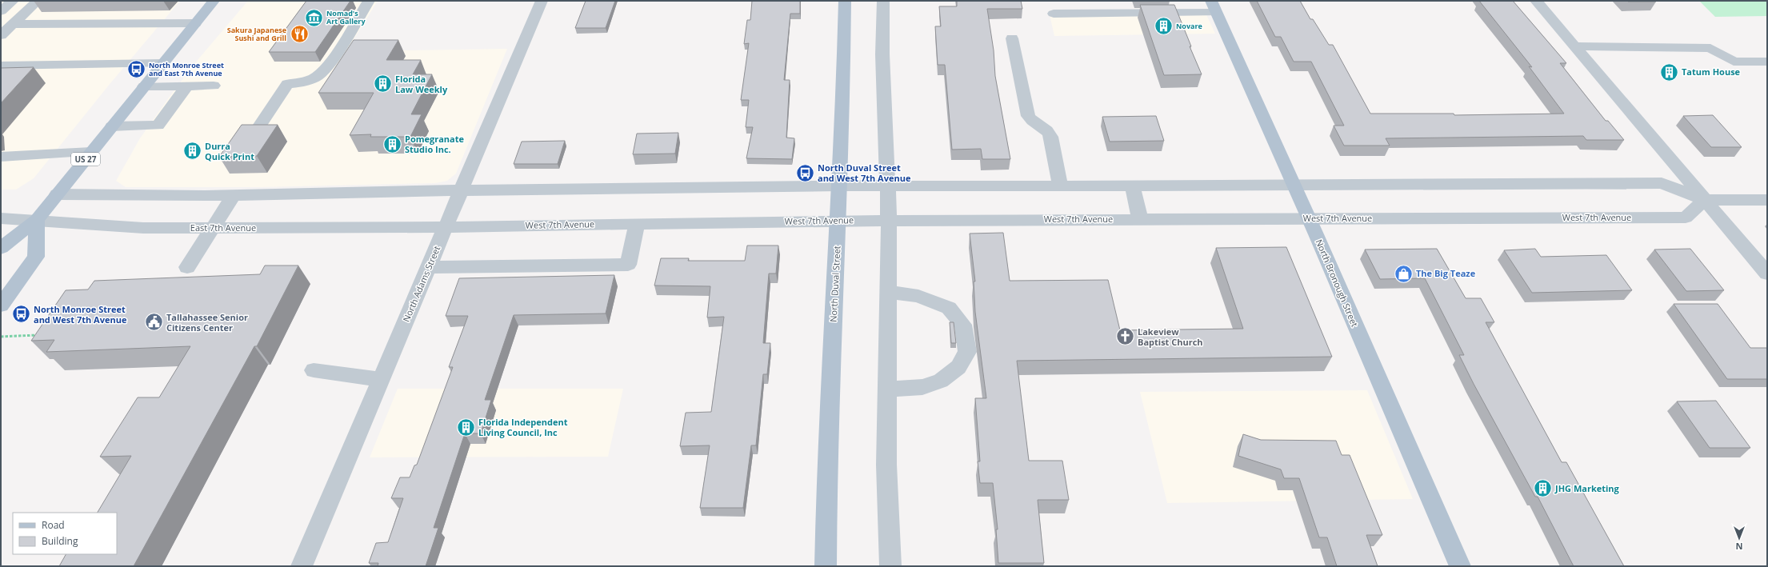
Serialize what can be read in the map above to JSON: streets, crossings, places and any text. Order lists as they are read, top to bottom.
{
  "streets": {
    "main road": ["US 27", "North Bronough Street", "North Duval Street"],
    "street": ["West 7th Avenue", "East 7th Avenue", "North Adams Street"]
  },
  "crossings": [
    ["US 27", "East 7th Avenue"],
    ["West 7th Avenue", "East 7th Avenue"],
    ["West 7th Avenue", "North Bronough Street"],
    ["West 7th Avenue", "North Adams Street"],
    ["West 7th Avenue", "North Duval Street"],
    ["East 7th Avenue", "North Adams Street"]
  ],
  "places": {
    "museum": ["Nomad's Art Gallery"],
    "building": [
      "Novare",
      "Tatum House",
      "Florida Law Weekly",
      "Pomegranate Studio Inc.",
      "Durra Quick Print",
      "Florida Independent Living Council, Inc",
      "JHG Marketing"
    ],
    "restaurant": ["Sakura Japanese Sushi and Grill"],
    "bus stop": ["North Monroe Street and East 7th Avenue", "North Duval Street and West 7th Avenue", "North Monroe Street and West 7th Avenue"],
    "shop": ["The Big Teaze"],
    "public building": ["Tallahassee Senior Citizens Center"],
    "church": ["Lakeview Baptist Church"]
  },
  "legend": ["Road", "Building"],
  "north": "bottom"
}
